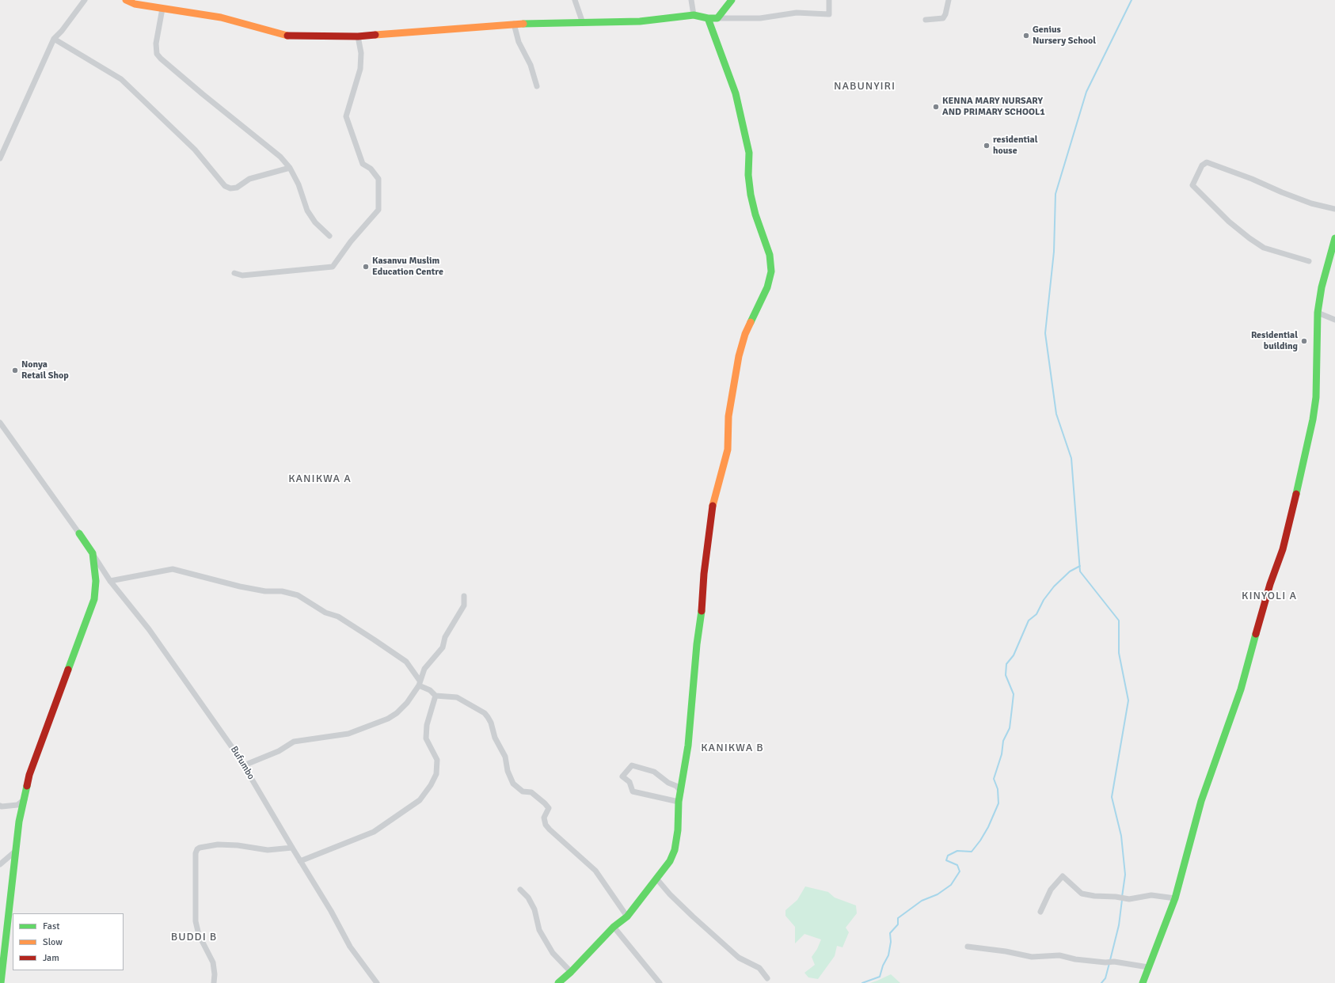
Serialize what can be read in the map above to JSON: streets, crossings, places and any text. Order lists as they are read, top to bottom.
{
  "streets": {
    "street": ["Bufumbo"]
  },
  "districts": [
    "NABUNYIRI",
    "KANIKWA A",
    "KINYOLI A",
    "KANIKWA B",
    "BUDDI B"
  ],
  "places": [
    "Genius Nursery School",
    "KENNA MARY NURSARY AND PRIMARY SCHOOL1",
    "residential house",
    "Kasanvu Muslim Education Centre",
    "Residential building",
    "Nonya Retail Shop"
  ],
  "legend": ["Fast", "Slow", "Jam"]
}
